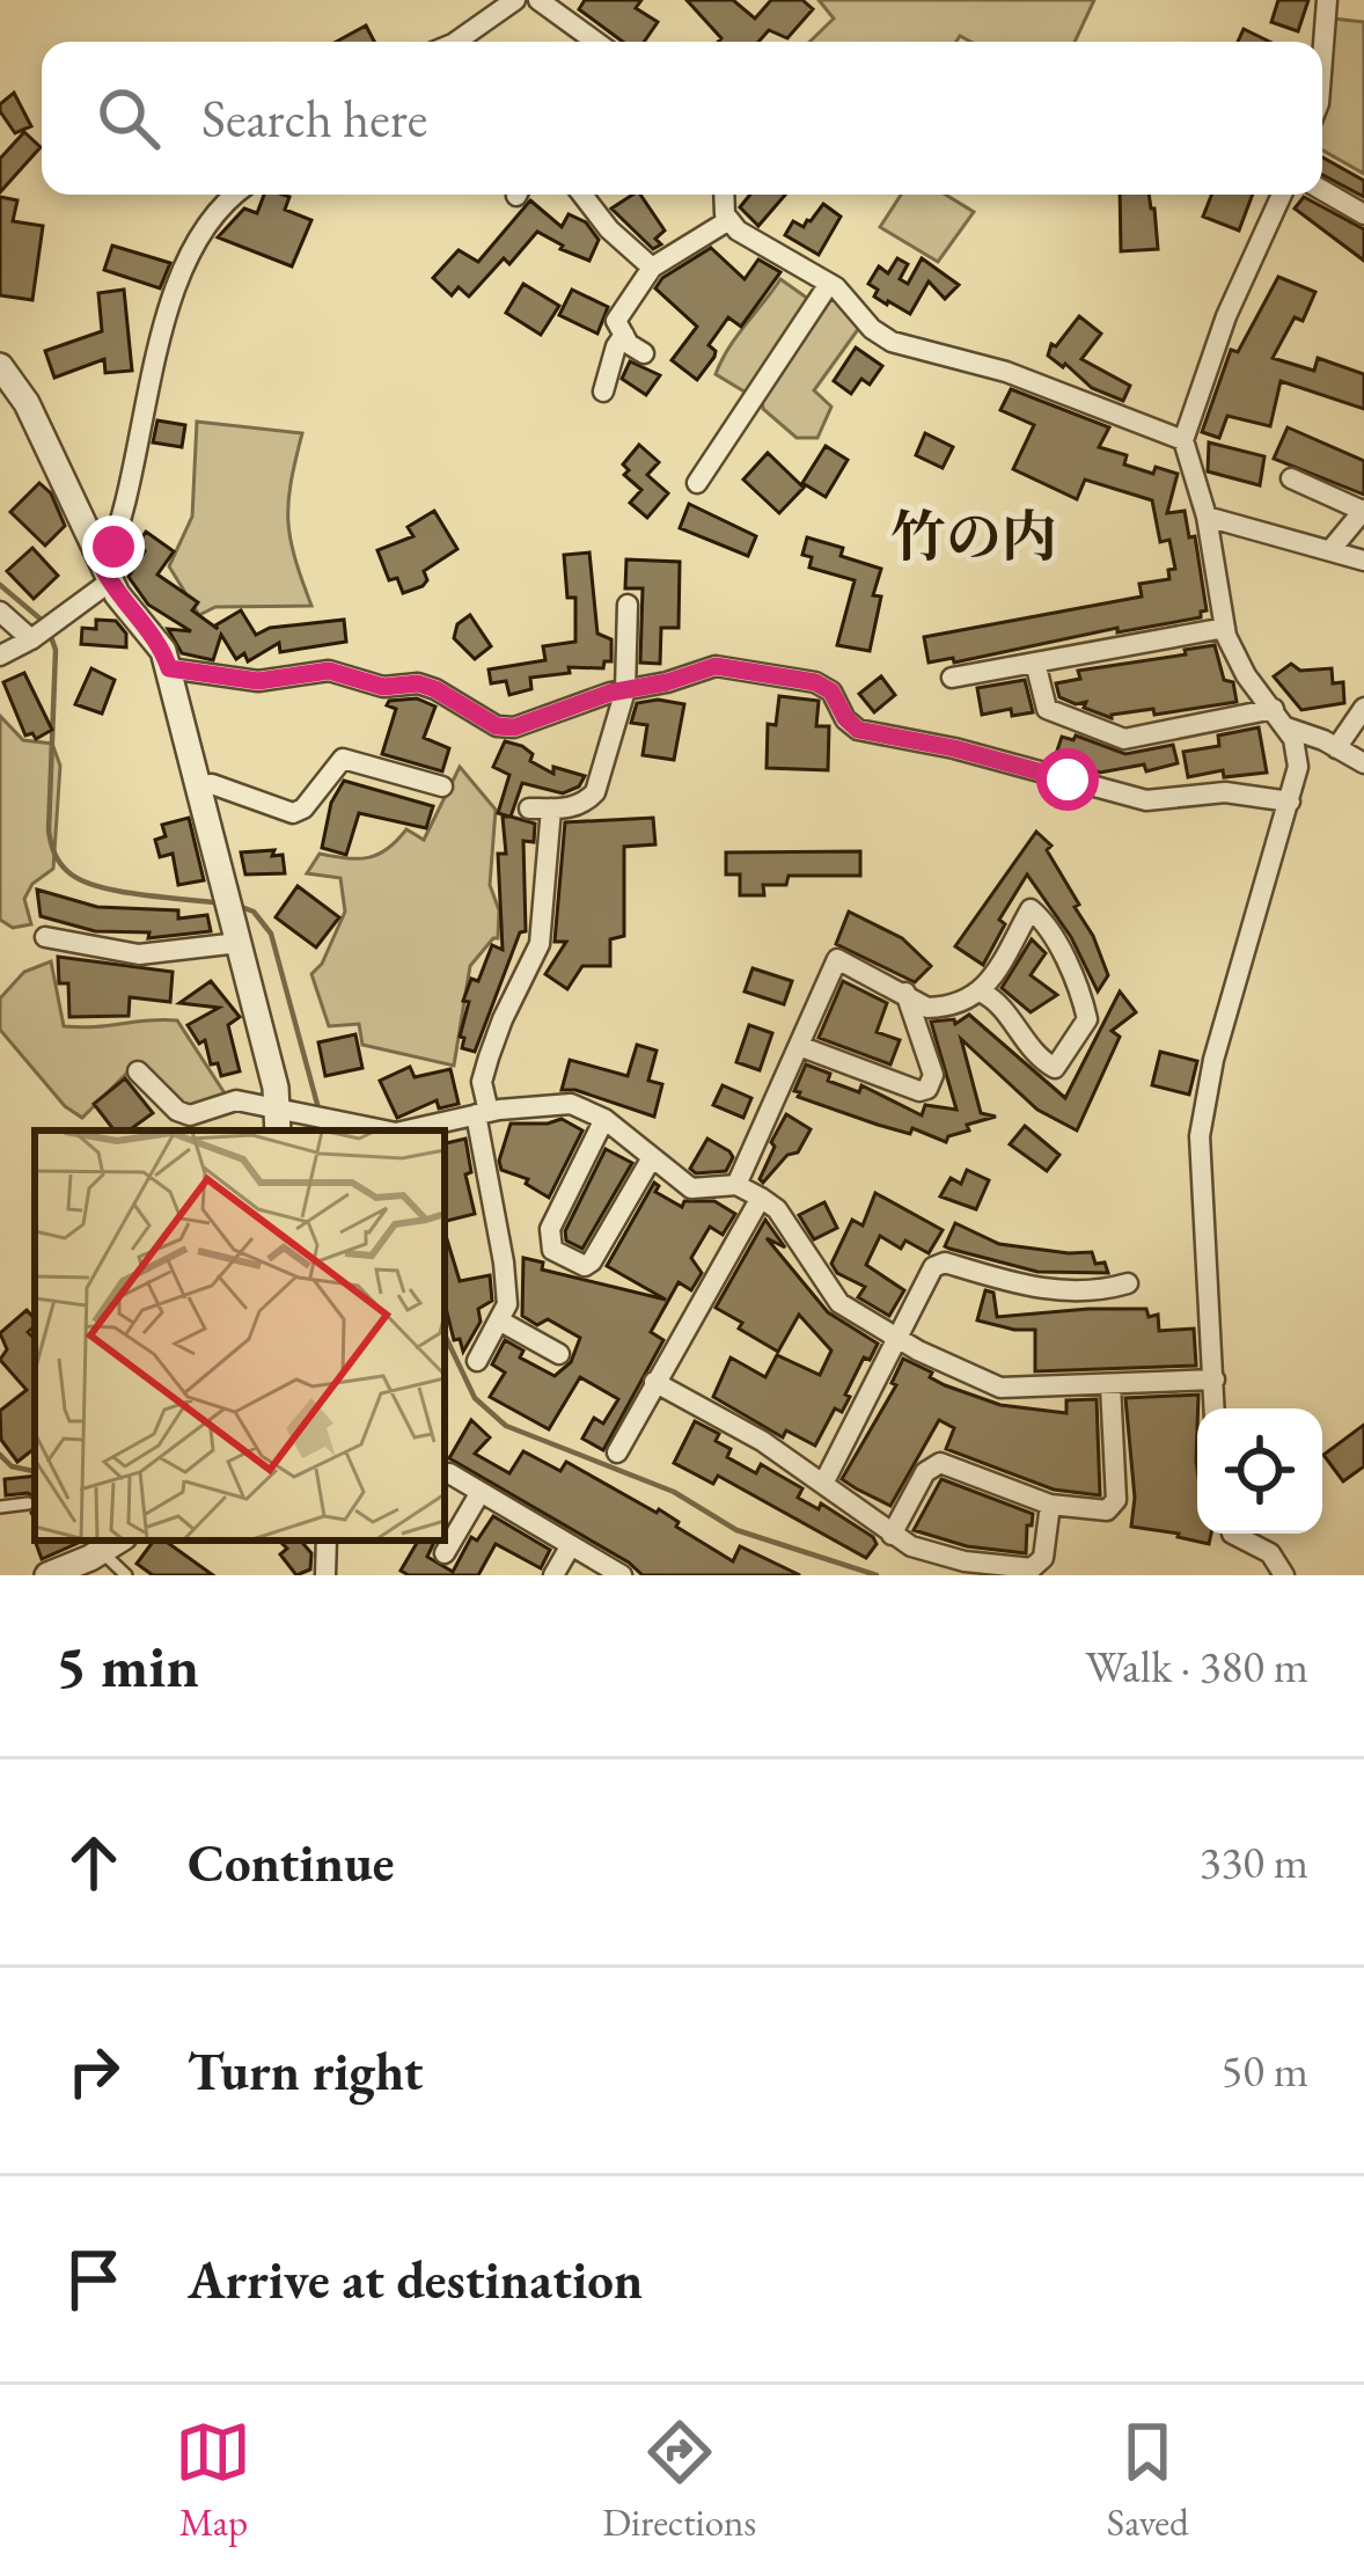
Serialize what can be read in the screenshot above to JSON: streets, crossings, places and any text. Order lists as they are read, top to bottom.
{
  "districts": ["竹の内"],
  "page": {
    "search": "Search here",
    "heading": ["5 min", "Walk · 380 m"],
    "list": [
      ["Continue", "330 m"],
      ["Turn right", "50 m"],
      "Arrive at destination"
    ],
    "nav": ["Map", "Directions", "Saved"]
  }
}
